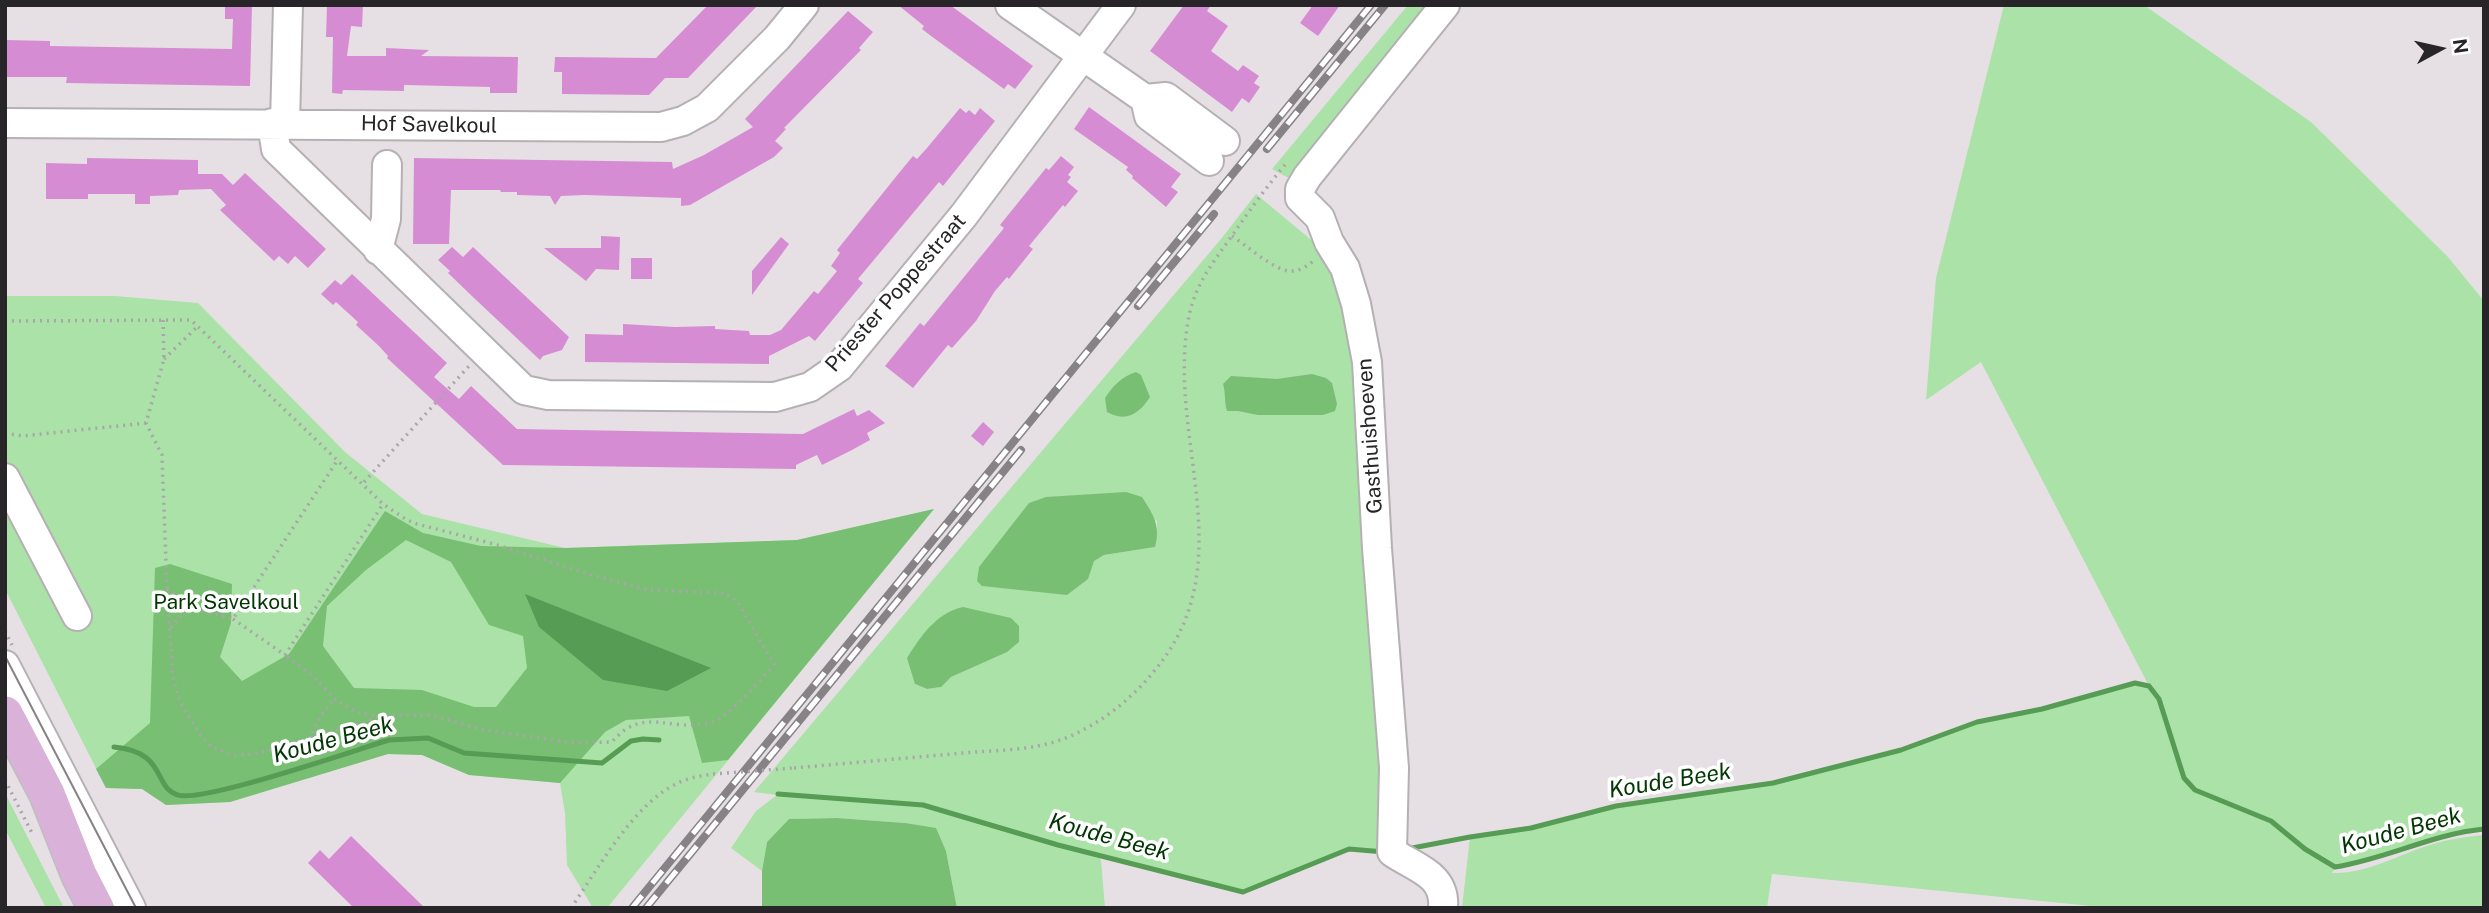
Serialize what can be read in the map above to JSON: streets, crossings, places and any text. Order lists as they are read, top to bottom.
{
  "streets": {
    "street": ["Hof Savelkoul", "Priester Poppestraat", "Gasthuishoeven"]
  },
  "crossings": [
    ["Hof Savelkoul", "Priester Poppestraat"]
  ],
  "water": ["Koude Beek"],
  "parks": ["Park Savelkoul"],
  "north": "right"
}
